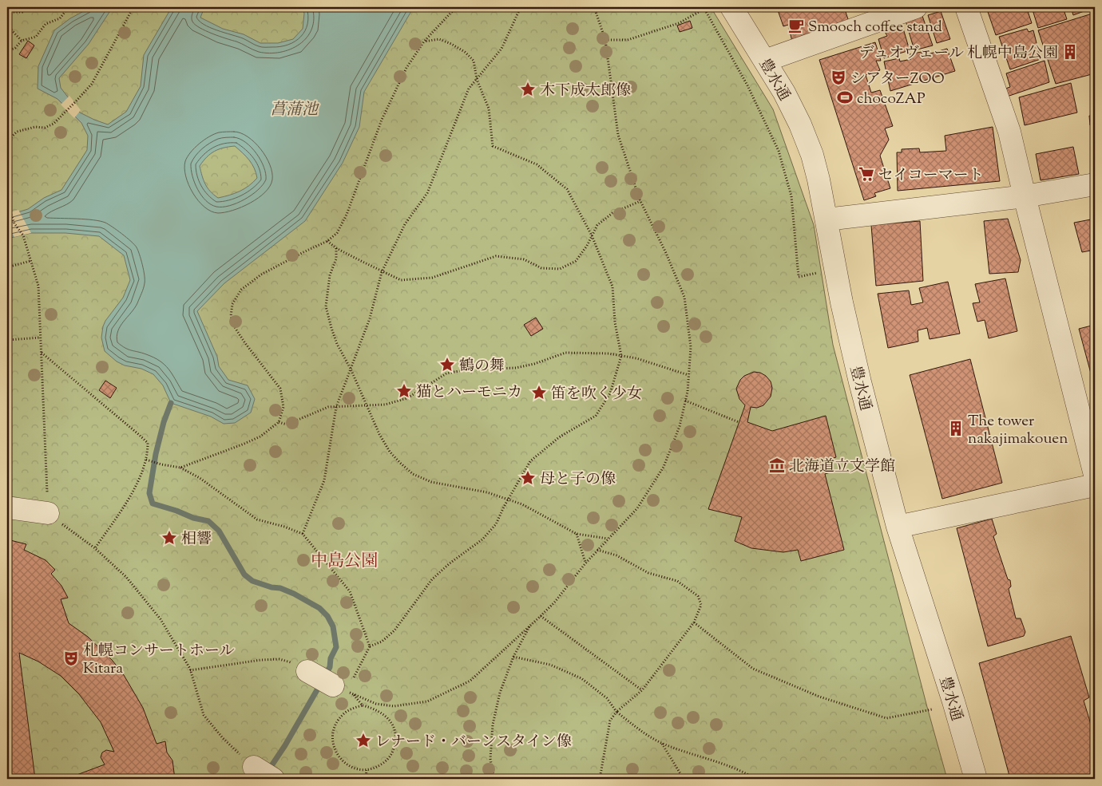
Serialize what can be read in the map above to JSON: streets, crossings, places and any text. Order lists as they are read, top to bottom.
{
  "streets": {
    "street": ["豊水通"]
  },
  "districts": ["中島公園"],
  "water": ["菖蒲池"],
  "places": {
    "cafe": ["Smooch coffee stand"],
    "building": ["デュオヴェール 札幌中島公園", "The tower nakajimakouen"],
    "theatre": ["シアターZOO", "札幌コンサートホール Kitara"],
    "place": [
      "木下成太郎像",
      "鶴の舞",
      "猫とハーモニカ",
      "笛を吹く少女",
      "母と子の像",
      "相響",
      "レナード・バーンスタイン像"
    ],
    "sports": ["chocoZAP"],
    "supermarket": ["セイコーマート"],
    "museum": ["北海道立文学館"]
  }
}
